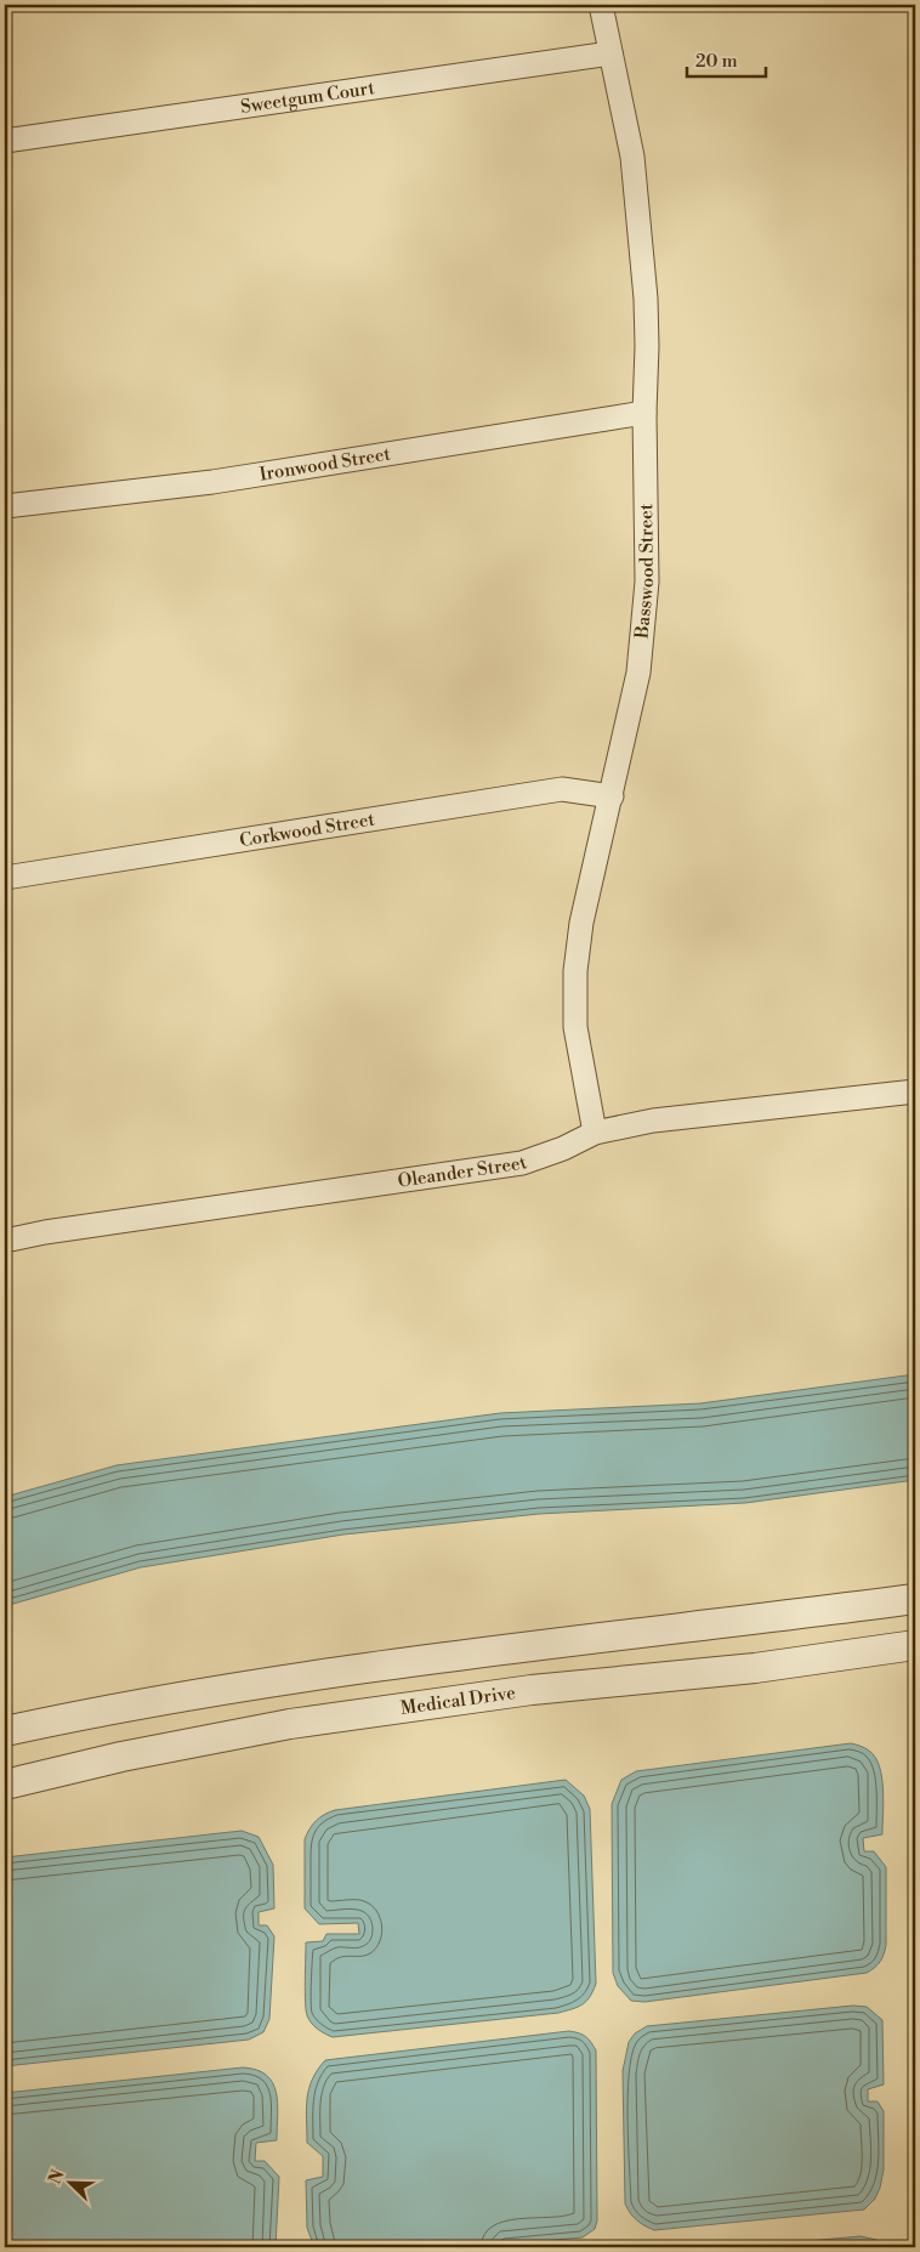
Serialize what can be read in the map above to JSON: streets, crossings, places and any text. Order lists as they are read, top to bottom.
{
  "streets": {
    "street": [
      "Sweetgum Court",
      "Ironwood Street",
      "Basswood Street",
      "Corkwood Street",
      "Oleander Street",
      "Medical Drive"
    ]
  },
  "crossings": [
    ["Sweetgum Court", "Basswood Street"],
    ["Ironwood Street", "Basswood Street"],
    ["Basswood Street", "Corkwood Street"],
    ["Basswood Street", "Oleander Street"]
  ],
  "scale_bar": "20 m",
  "north": "top left"
}
